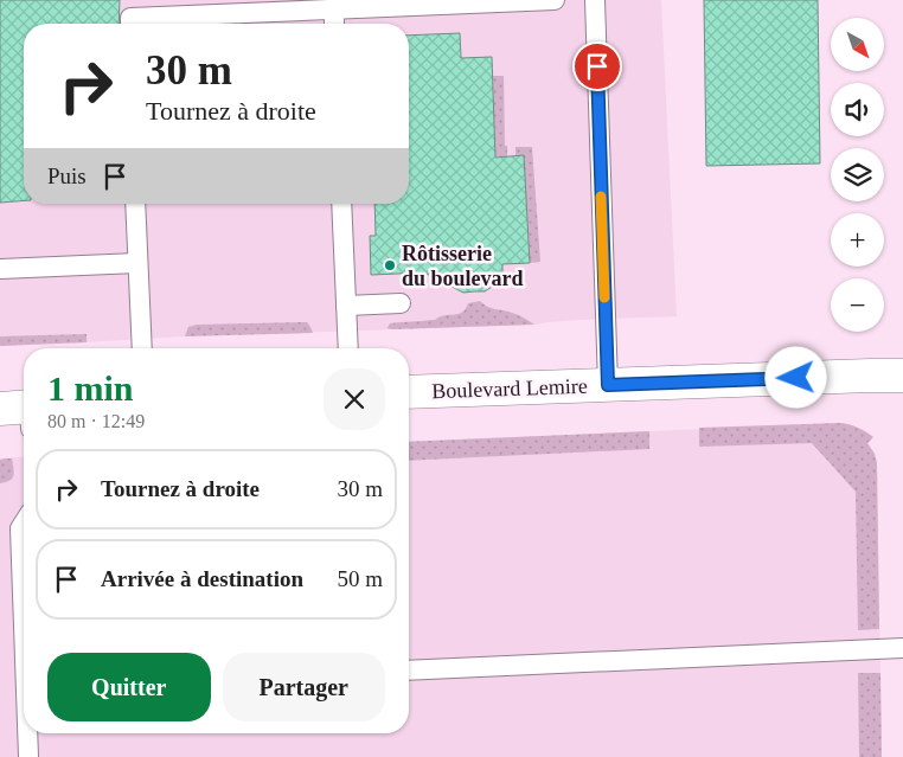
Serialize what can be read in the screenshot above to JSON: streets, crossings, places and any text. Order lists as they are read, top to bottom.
{
  "streets": {
    "main road": ["Boulevard Lemire"]
  },
  "places": ["Rôtisserie du boulevard"],
  "north": "bottom right",
  "page": {
    "map_buttons": ["+", "−"],
    "turn": ["30 m", "Tournez à droite"],
    "then": "Puis",
    "heading": ["1 min", "80 m · 12:49"],
    "list": [
      {
        "name": "Tournez à droite",
        "value": "30 m"
      },
      {
        "name": "Arrivée à destination",
        "value": "50 m"
      }
    ],
    "buttons": ["Quitter", "Partager"]
  }
}
